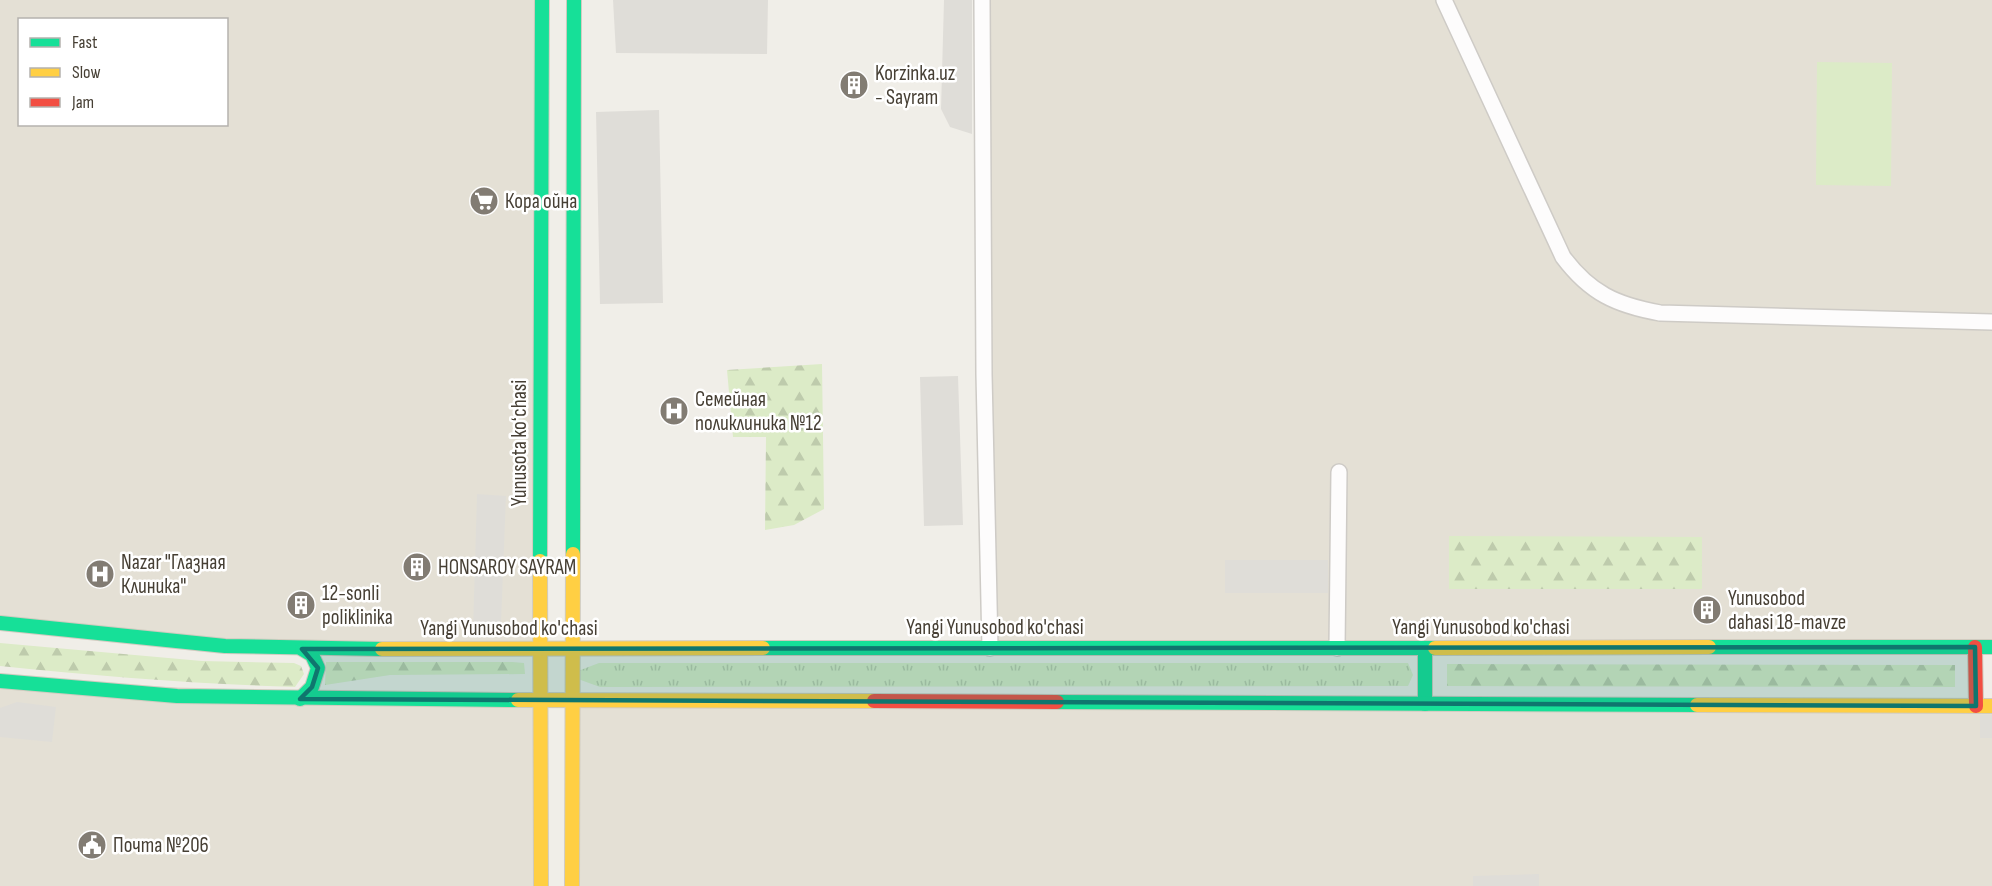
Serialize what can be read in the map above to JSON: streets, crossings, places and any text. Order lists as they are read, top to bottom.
{
  "streets": {
    "main road": ["Yunusota koʻchasi", "Yangi Yunusobod ko'chasi"]
  },
  "crossings": [
    ["Yunusota koʻchasi", "Yangi Yunusobod ko'chasi"]
  ],
  "places": {
    "building": [
      "Korzinka.uz - Sayram",
      "HONSAROY SAYRAM",
      "12-sonli poliklinika",
      "Yunusobod dahasi 18-mavze"
    ],
    "supermarket": ["Кора ойна"],
    "hospital": ["Семейная поликлиника №12", "Nazar \"Глазная Клиника\""],
    "public building": ["Почта №206"]
  },
  "legend": ["Fast", "Slow", "Jam"]
}
